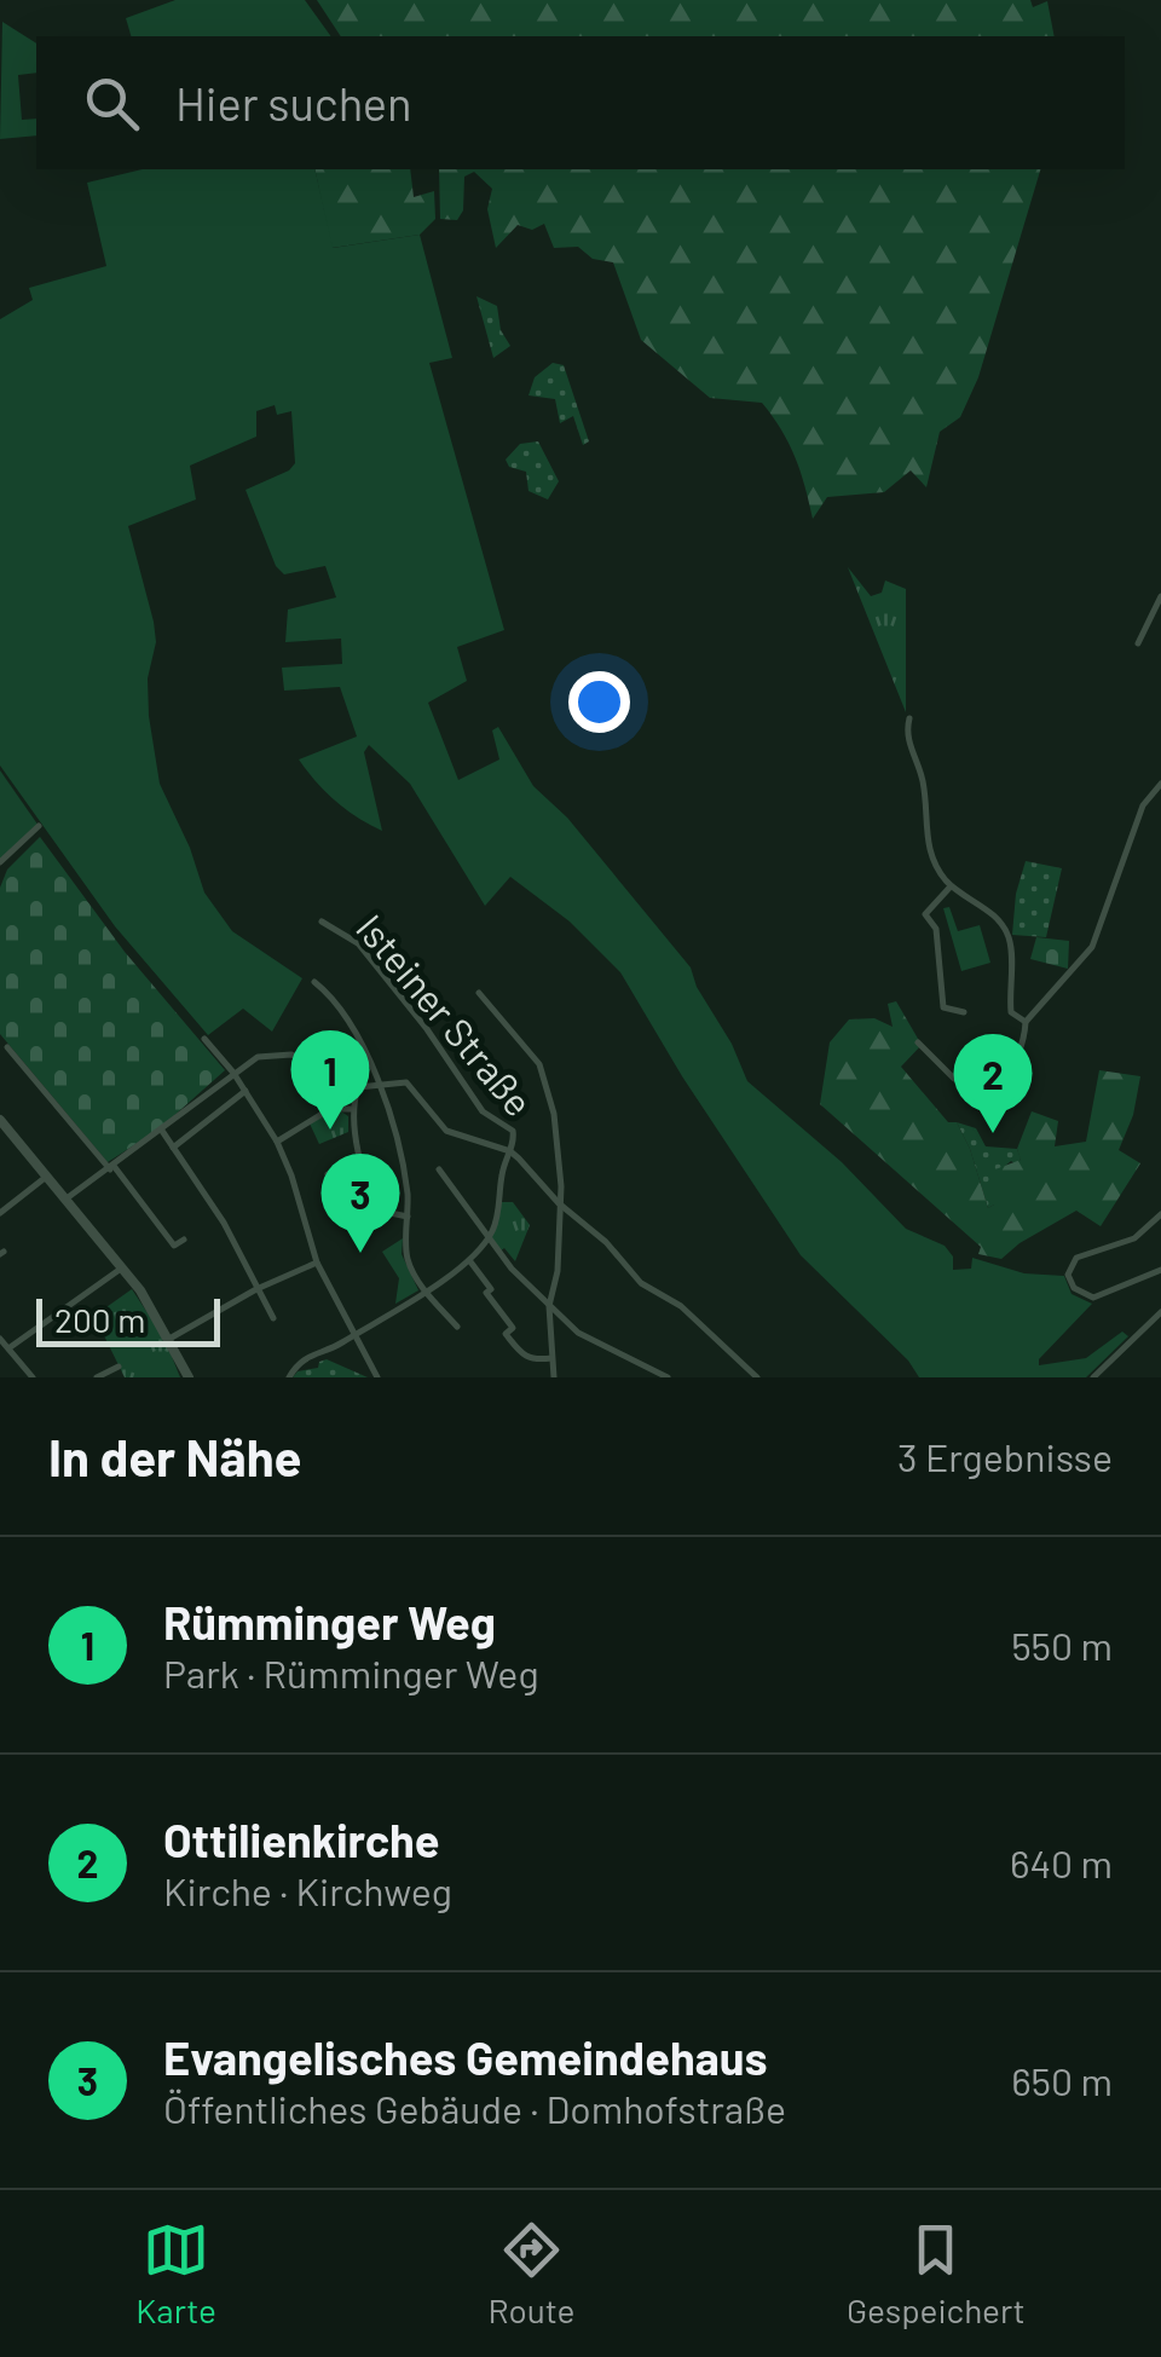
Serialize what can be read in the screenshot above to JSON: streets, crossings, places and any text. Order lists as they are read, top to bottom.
{
  "streets": {
    "street": ["Isteiner Straße"]
  },
  "scale_bar": "200 m",
  "page": {
    "search": "Hier suchen",
    "pins": ["1", "2", "3"],
    "scale": "200 m",
    "heading": ["In der Nähe", "3 Ergebnisse"],
    "list": [
      {
        "mark": "1",
        "name": "Rümminger Weg",
        "note": "Park · Rümminger Weg",
        "value": "550 m"
      },
      {
        "mark": "2",
        "name": "Ottilienkirche",
        "note": "Kirche · Kirchweg",
        "value": "640 m"
      },
      {
        "mark": "3",
        "name": "Evangelisches Gemeindehaus",
        "note": "Öffentliches Gebäude · Domhofstraße",
        "value": "650 m"
      }
    ],
    "nav": ["Karte", "Route", "Gespeichert"]
  }
}
